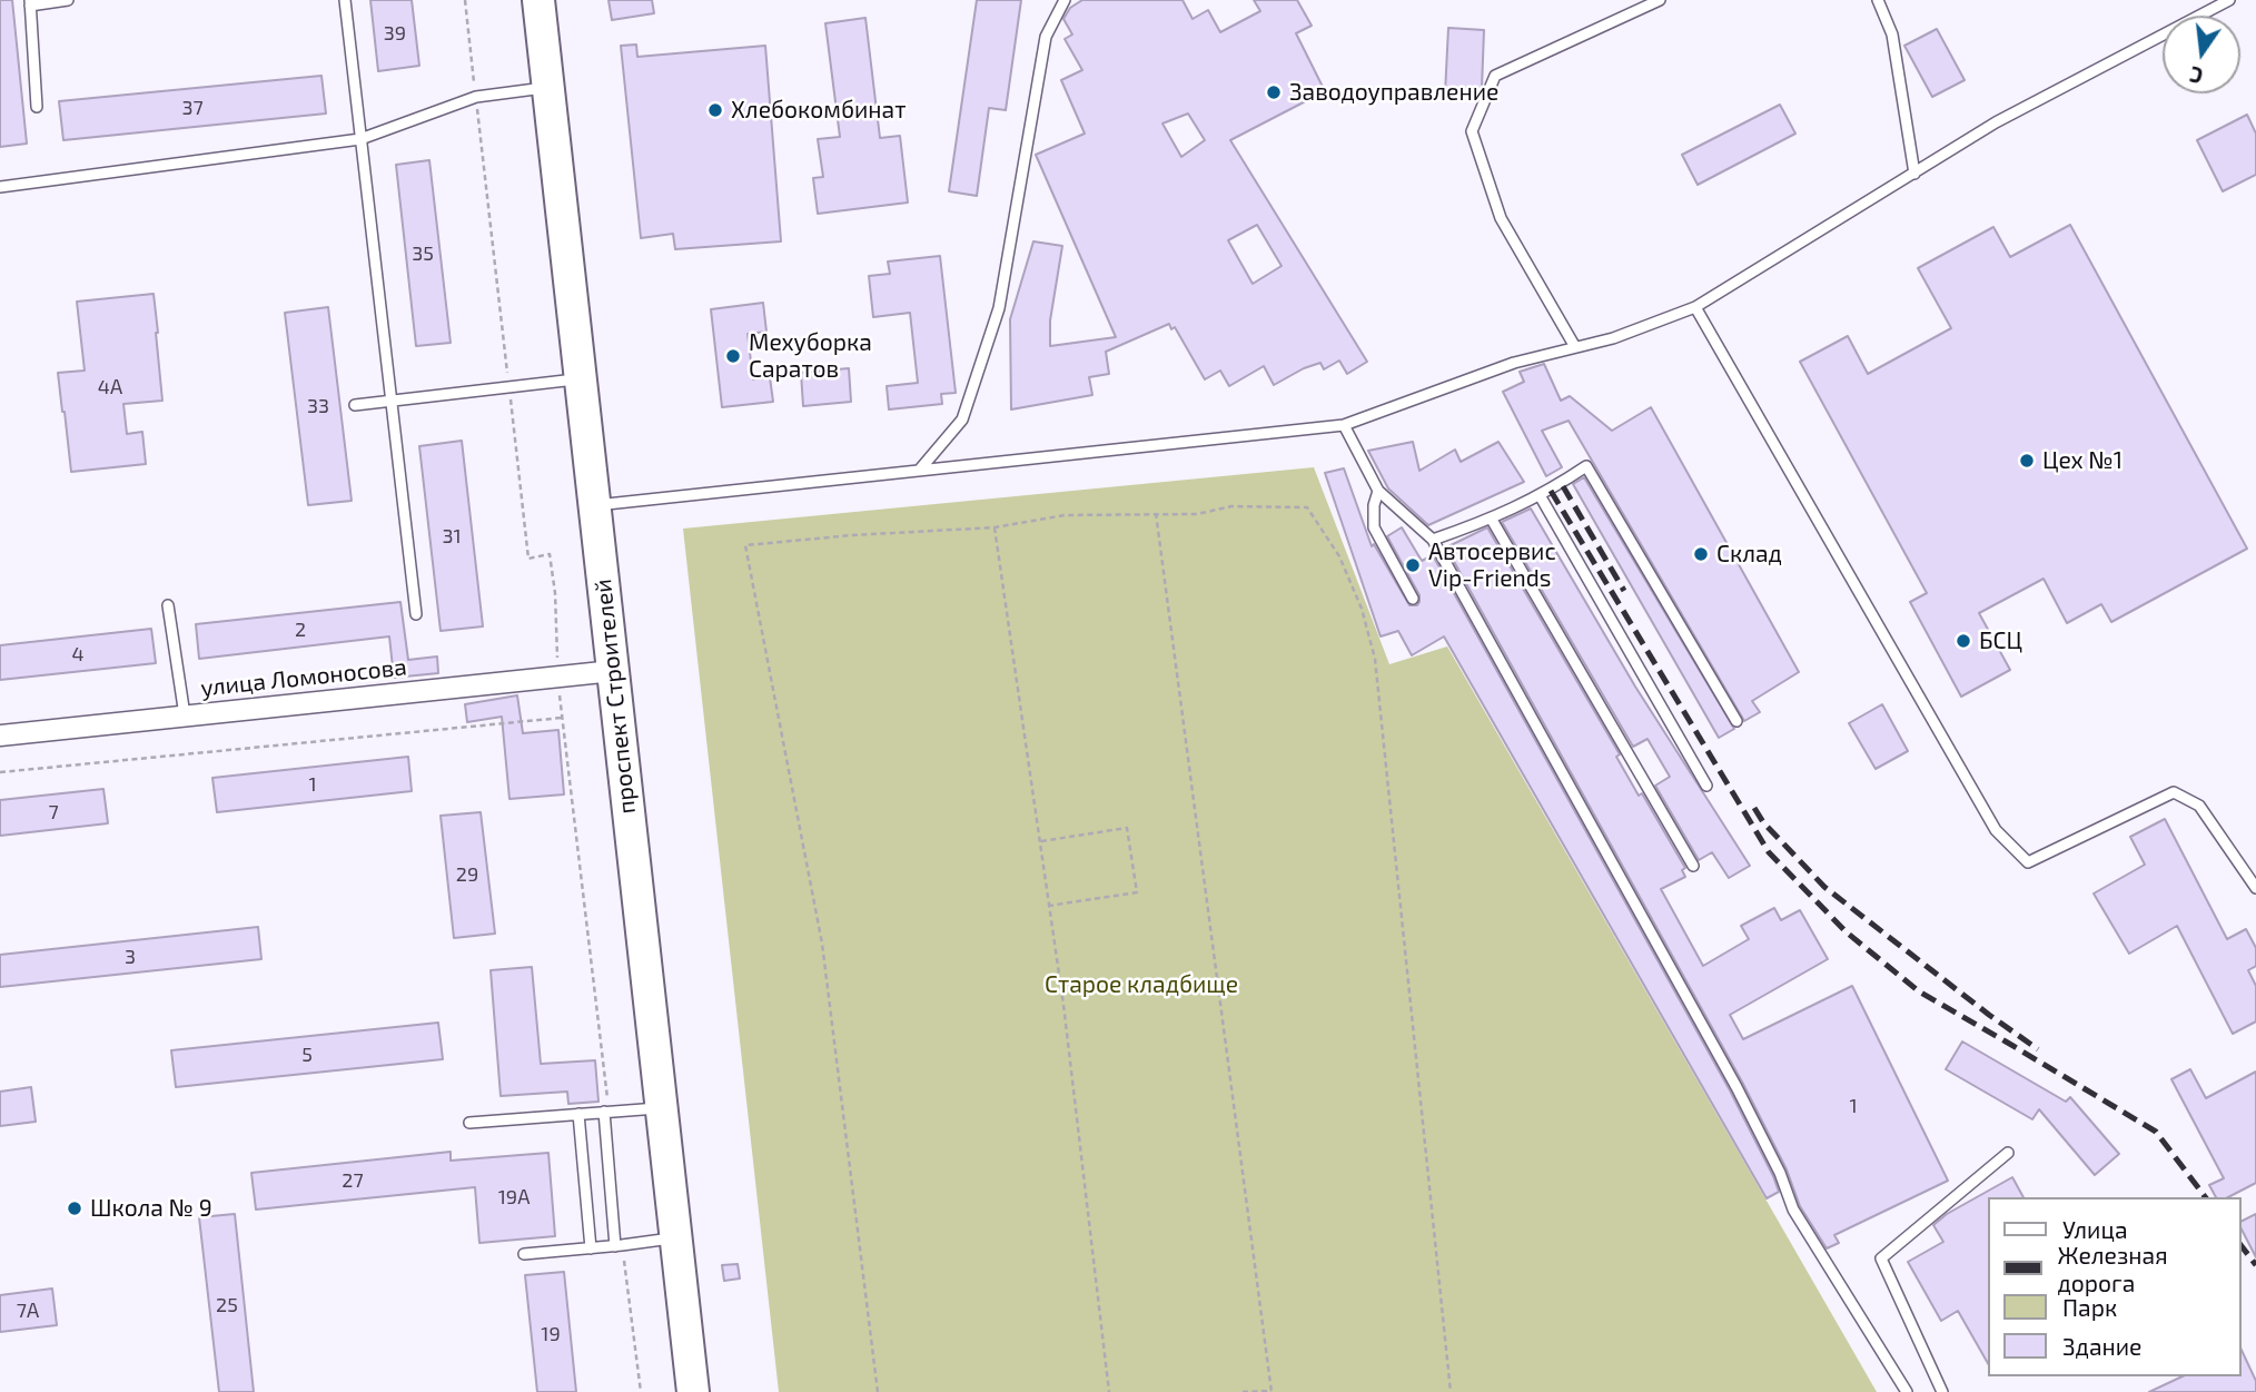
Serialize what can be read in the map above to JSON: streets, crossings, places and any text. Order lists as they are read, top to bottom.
{
  "streets": {
    "main road": ["проспект Строителей"],
    "street": ["улица Ломоносова"]
  },
  "crossings": [
    ["улица Ломоносова", "проспект Строителей"]
  ],
  "parks": ["Старое кладбище"],
  "places": [
    "Заводоуправление",
    "Хлебокомбинат",
    "Мехуборка Саратов",
    "Цех №1",
    "Склад",
    "Автосервис Vip-Friends",
    "БСЦ",
    "Школа № 9"
  ],
  "house_numbers": [
    "39",
    "37",
    "35",
    "4А",
    "33",
    "31",
    "2",
    "4",
    "1",
    "7",
    "29",
    "3",
    "5",
    "1",
    "27",
    "19А",
    "25",
    "7А",
    "19"
  ],
  "legend": [
    "Улица",
    "Железная дорога",
    "Парк",
    "Здание"
  ],
  "north": "bottom"
}
